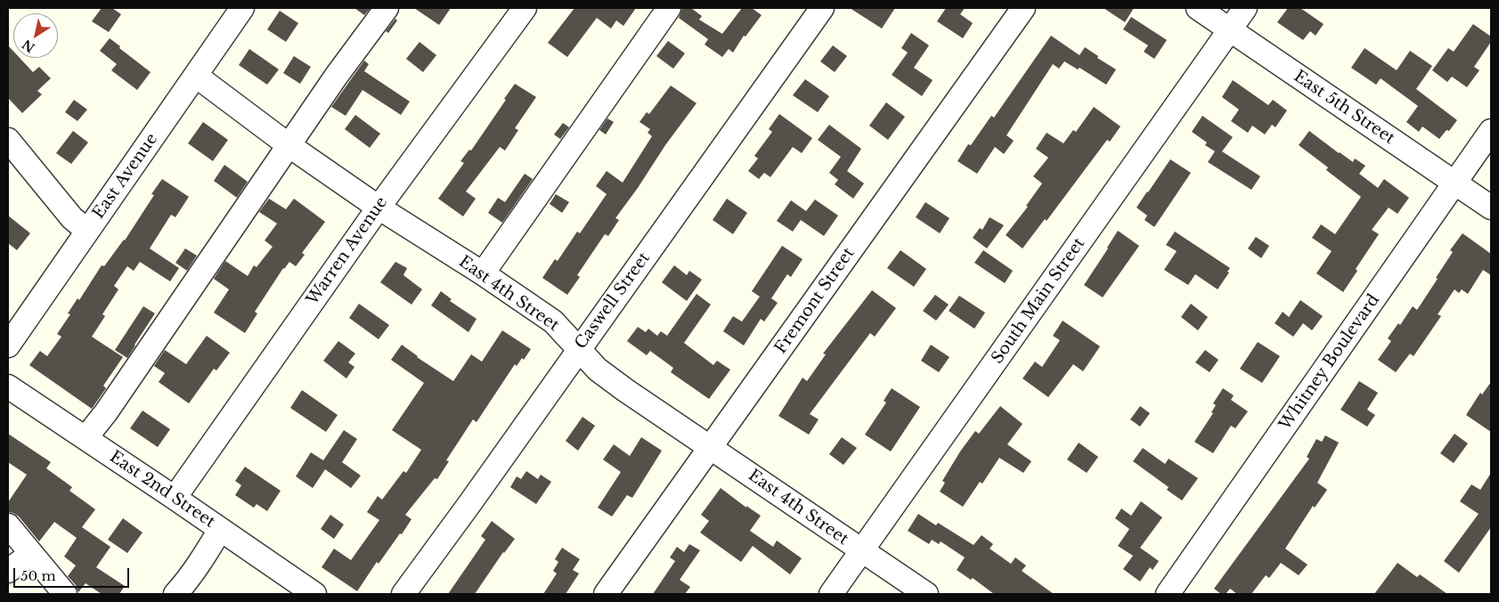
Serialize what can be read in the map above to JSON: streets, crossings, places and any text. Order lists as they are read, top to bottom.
{
  "streets": {
    "street": [
      "East 5th Street",
      "East Avenue",
      "Warren Avenue",
      "East 4th Street",
      "Caswell Street",
      "Fremont Street",
      "South Main Street",
      "Whitney Boulevard",
      "East 2nd Street"
    ]
  },
  "crossings": [
    ["East 5th Street", "South Main Street"],
    ["East 5th Street", "Whitney Boulevard"],
    ["East Avenue", "East 4th Street"],
    ["Warren Avenue", "East 4th Street"],
    ["Warren Avenue", "East 2nd Street"],
    ["East 4th Street", "Caswell Street"],
    ["East 4th Street", "Fremont Street"],
    ["East 4th Street", "South Main Street"]
  ],
  "scale_bar": "50 m",
  "north": "bottom left"
}
